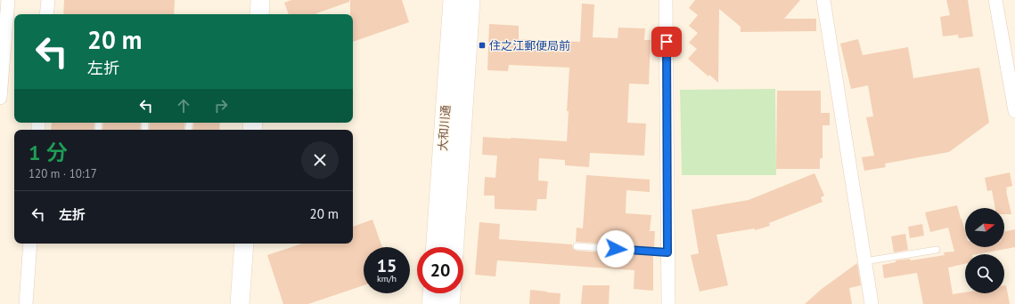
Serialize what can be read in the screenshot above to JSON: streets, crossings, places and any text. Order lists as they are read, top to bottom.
{
  "streets": {
    "street": ["大和川通"]
  },
  "places": {
    "transit": ["住之江郵便局前"]
  },
  "north": "right",
  "page": {
    "turn": ["20 m", "左折"],
    "heading": ["1 分", "120 m · 10:17"],
    "list": [
      {
        "name": "左折",
        "value": "20 m"
      }
    ],
    "speed": "15 km/h",
    "limit": "20"
  }
}
